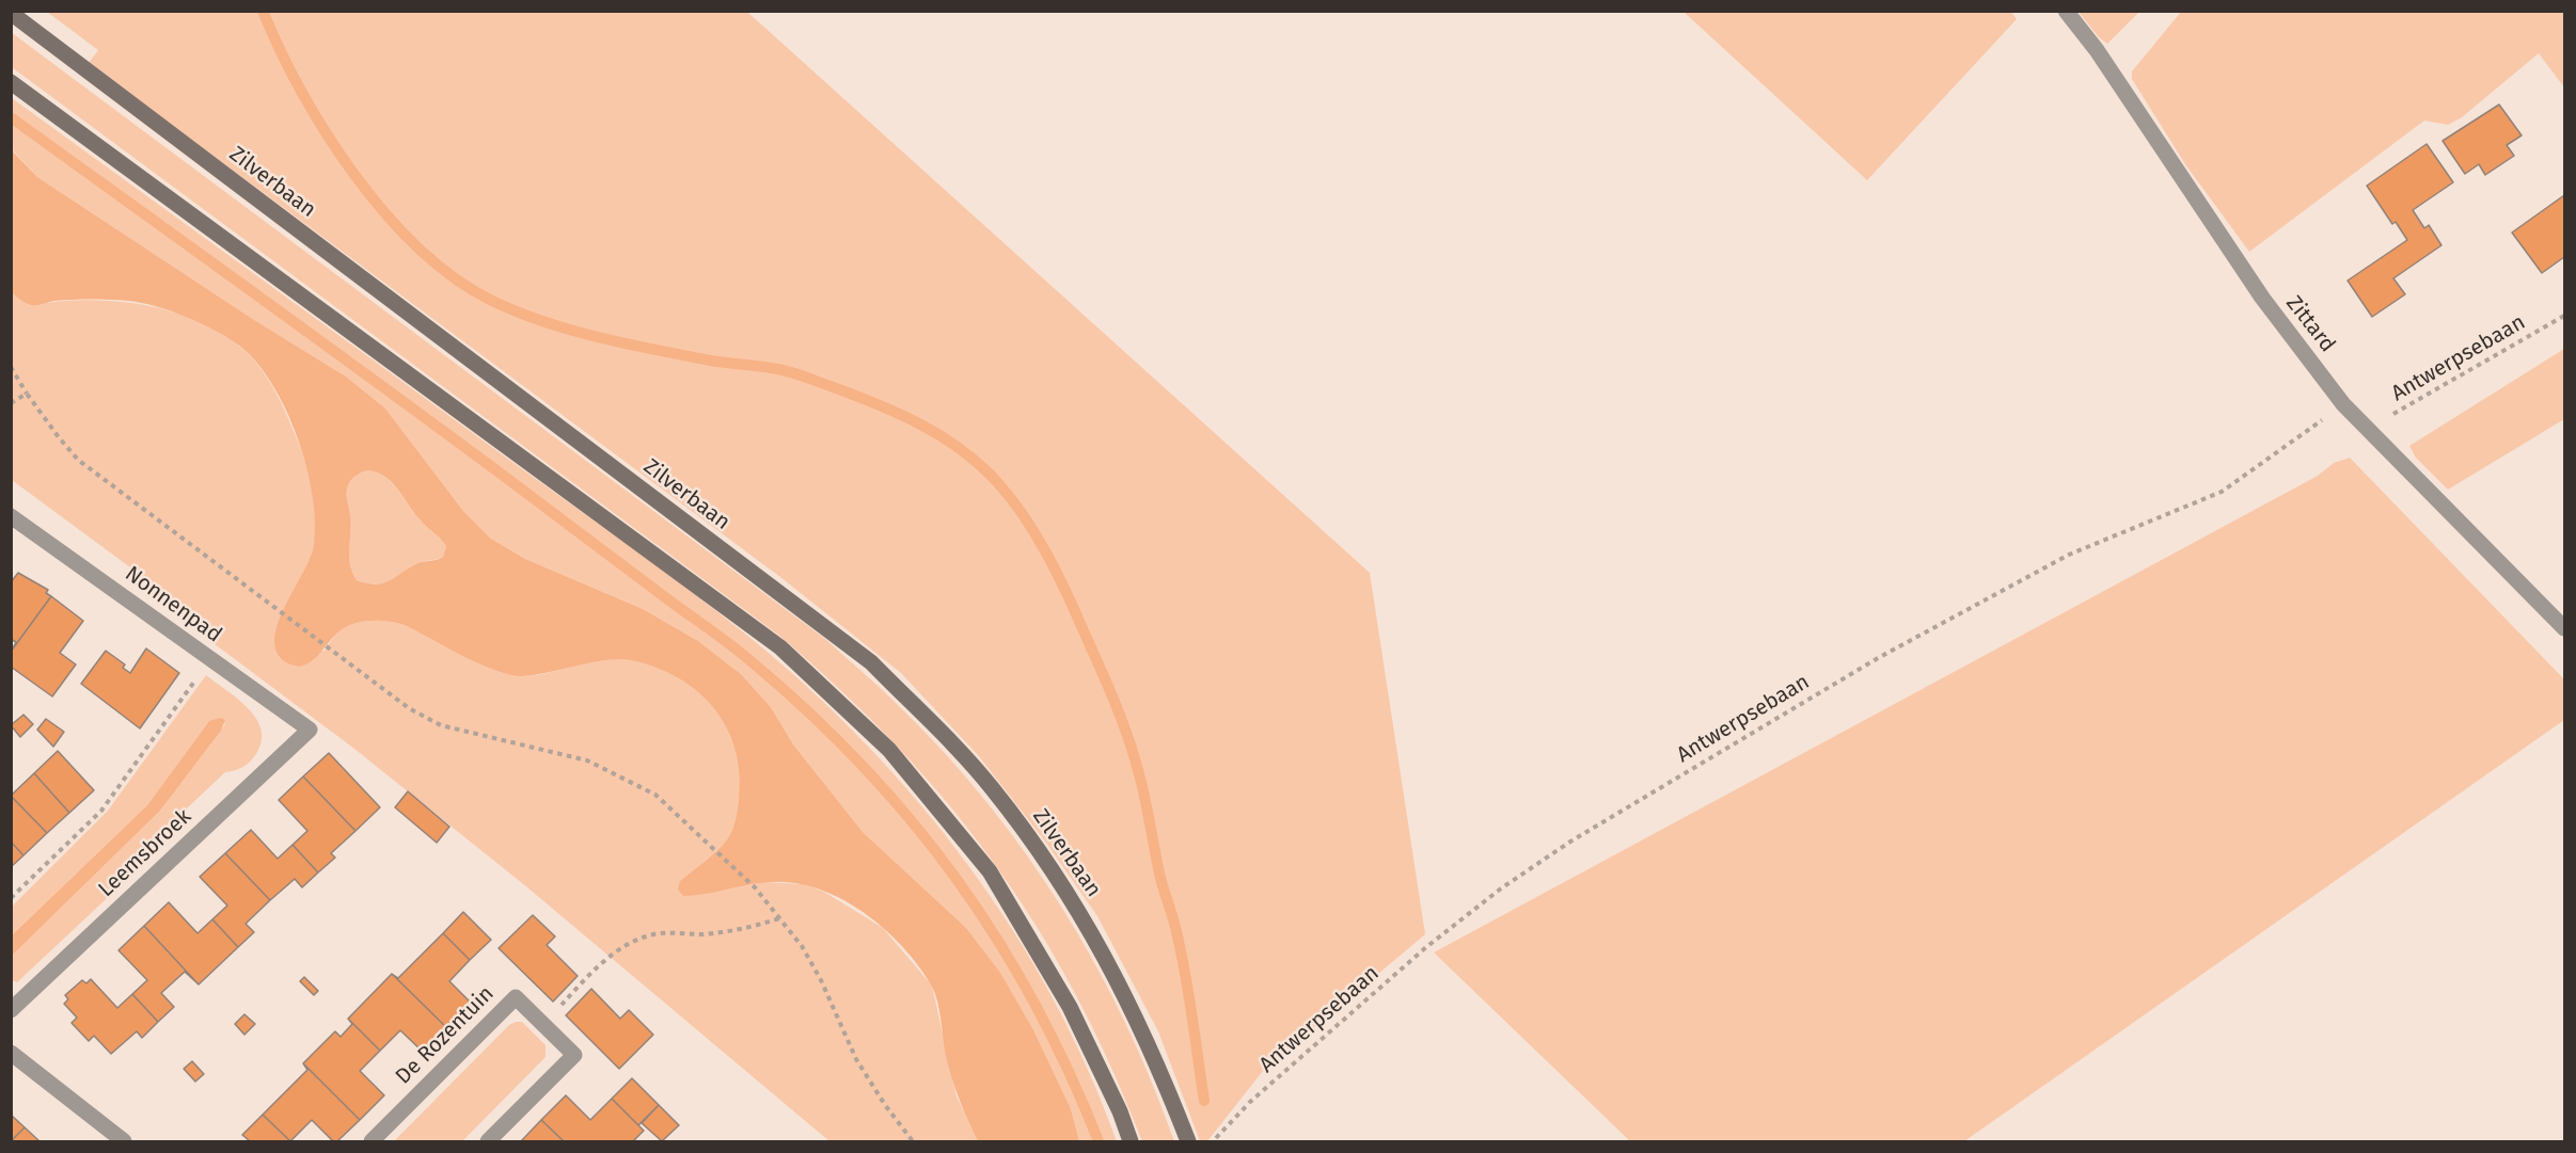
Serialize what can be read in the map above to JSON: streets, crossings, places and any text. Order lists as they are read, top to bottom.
{
  "streets": {
    "main road": ["Zilverbaan"],
    "street": [
      "Zittard",
      "Nonnenpad",
      "Leemsbroek",
      "De Rozentuin"
    ],
    "path": ["Antwerpsebaan"]
  },
  "crossings": [
    ["Zittard", "Antwerpsebaan"],
    ["Nonnenpad", "Leemsbroek"]
  ]
}
